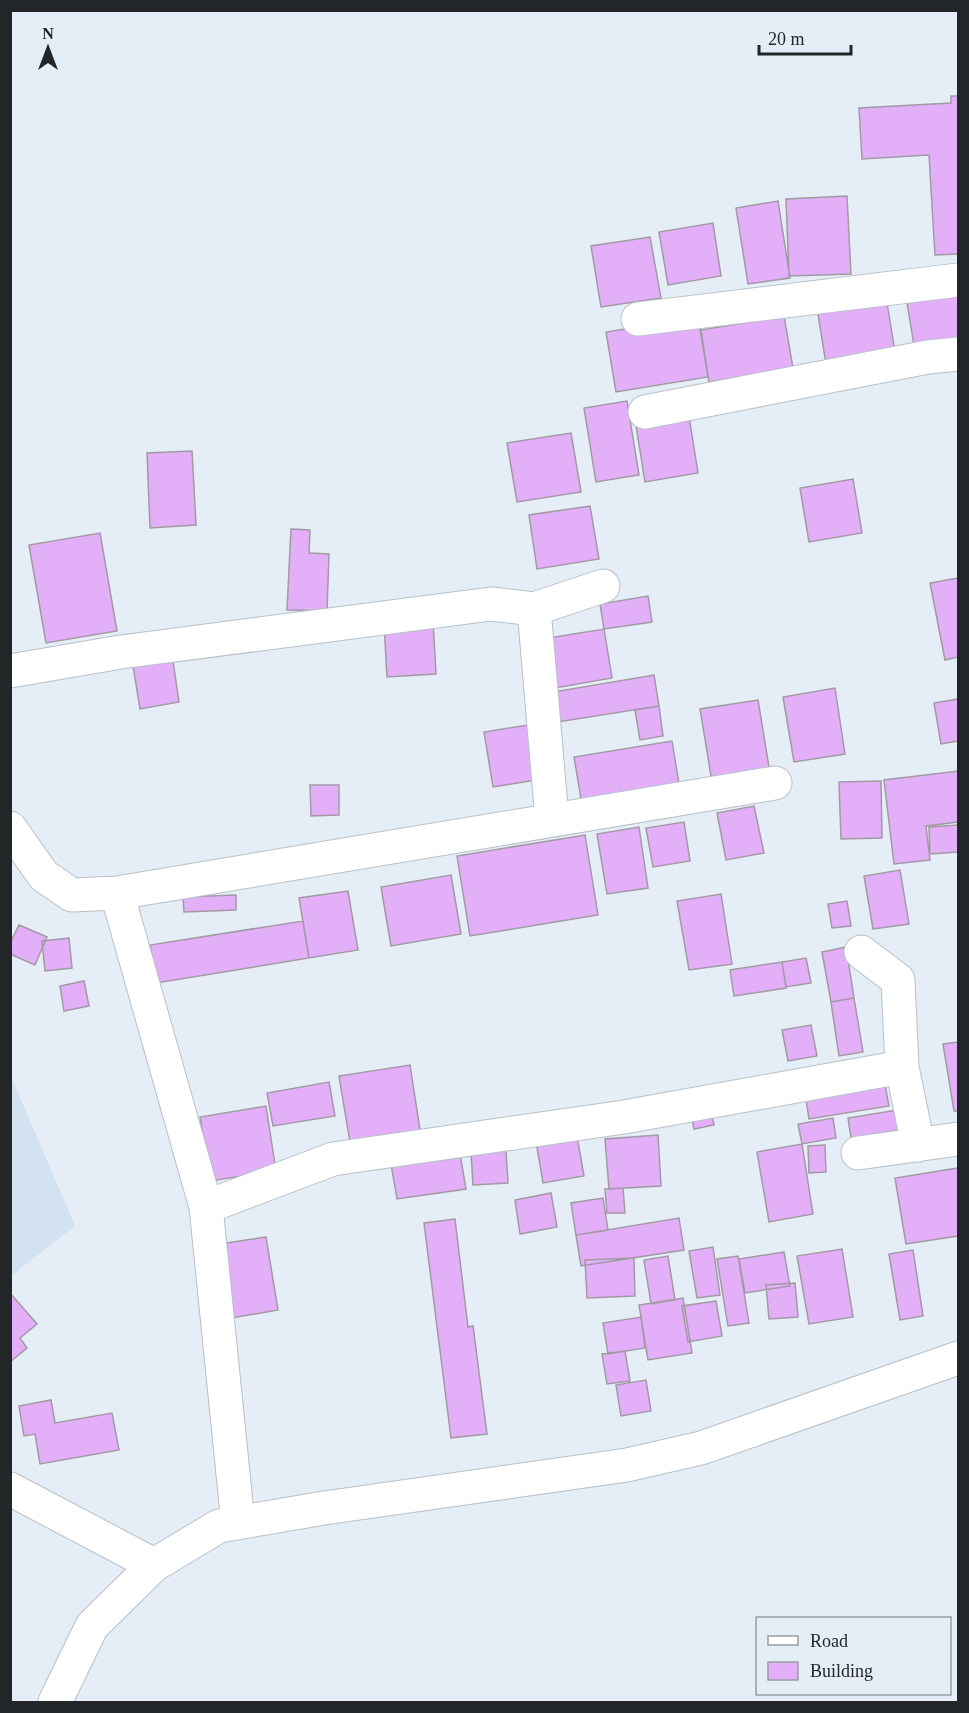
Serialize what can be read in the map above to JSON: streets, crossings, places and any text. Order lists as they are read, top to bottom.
{
  "legend": ["Road", "Building"],
  "scale_bar": "20 m",
  "north": "top"
}
